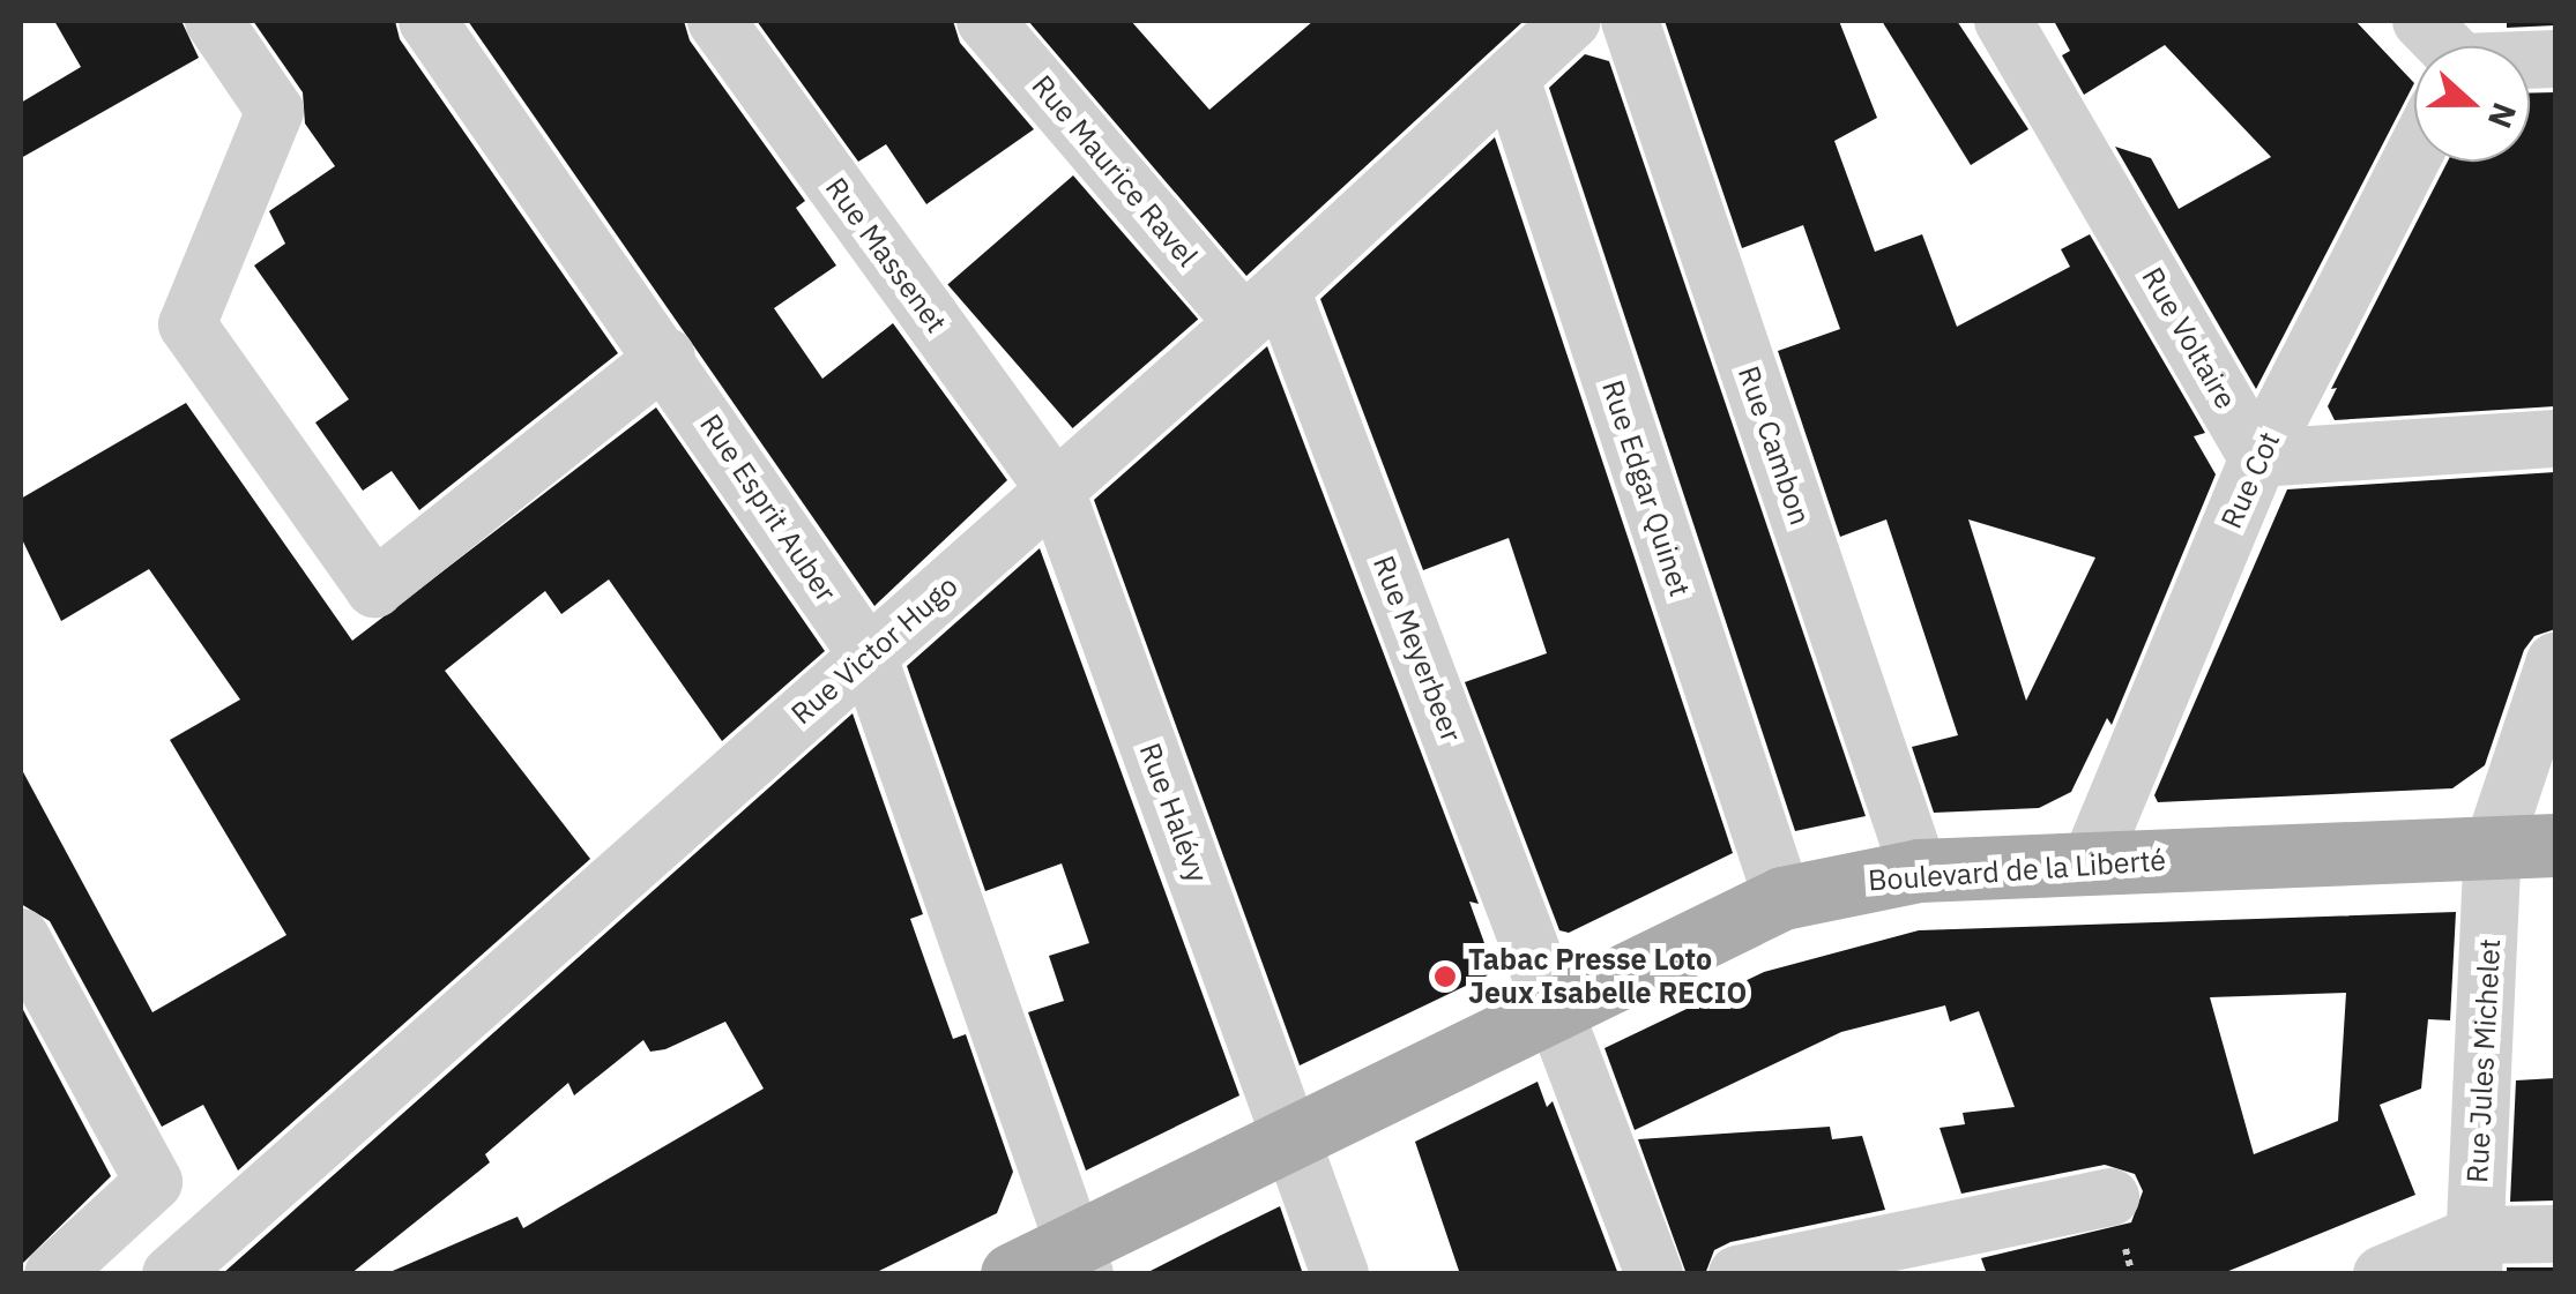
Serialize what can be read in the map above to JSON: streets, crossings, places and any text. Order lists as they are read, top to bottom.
{
  "streets": {
    "main road": ["Boulevard de la Liberté"],
    "street": [
      "Rue Maurice Ravel",
      "Rue Massenet",
      "Rue Voltaire",
      "Rue Cambon",
      "Rue Cot",
      "Rue Edgar Quinet",
      "Rue Esprit Auber",
      "Rue Meyerbeer",
      "Rue Victor Hugo",
      "Rue Halévy",
      "Rue Jules Michelet"
    ]
  },
  "crossings": [
    ["Rue Maurice Ravel", "Rue Meyerbeer"],
    ["Rue Maurice Ravel", "Rue Victor Hugo"],
    ["Rue Massenet", "Rue Victor Hugo"],
    ["Rue Massenet", "Rue Halévy"],
    ["Rue Voltaire", "Rue Cot"],
    ["Rue Cambon", "Boulevard de la Liberté"],
    ["Rue Cot", "Boulevard de la Liberté"],
    ["Rue Edgar Quinet", "Rue Victor Hugo"],
    ["Rue Edgar Quinet", "Boulevard de la Liberté"],
    ["Rue Esprit Auber", "Rue Victor Hugo"],
    ["Rue Esprit Auber", "Boulevard de la Liberté"],
    ["Rue Meyerbeer", "Rue Victor Hugo"],
    ["Rue Meyerbeer", "Boulevard de la Liberté"],
    ["Rue Victor Hugo", "Rue Halévy"],
    ["Rue Halévy", "Boulevard de la Liberté"],
    ["Boulevard de la Liberté", "Rue Jules Michelet"]
  ],
  "places": ["Tabac Presse Loto Jeux Isabelle RECIO"],
  "north": "right"
}
